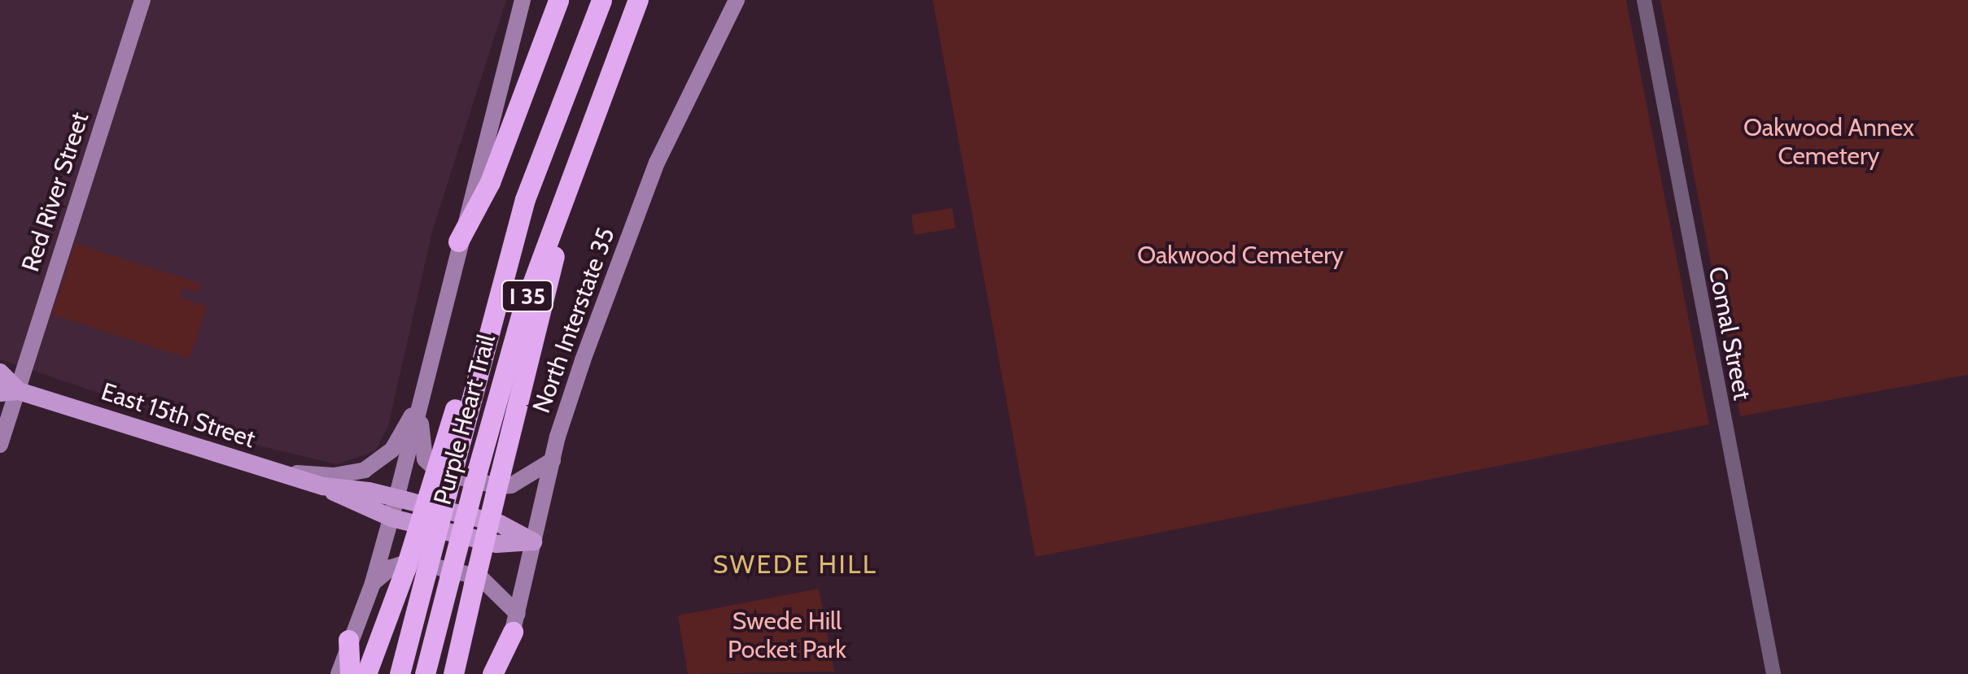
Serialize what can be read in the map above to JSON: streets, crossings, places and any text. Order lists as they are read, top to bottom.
{
  "streets": {
    "highway": ["I 35", "Purple Heart Trail"],
    "main road": ["Red River Street", "North Interstate 35", "East 15th Street"],
    "street": ["Comal Street"]
  },
  "crossings": [
    ["Red River Street", "East 15th Street"],
    ["North Interstate 35", "East 15th Street"]
  ],
  "districts": ["SWEDE HILL"],
  "parks": ["Oakwood Annex Cemetery", "Oakwood Cemetery", "Swede Hill Pocket Park"]
}
